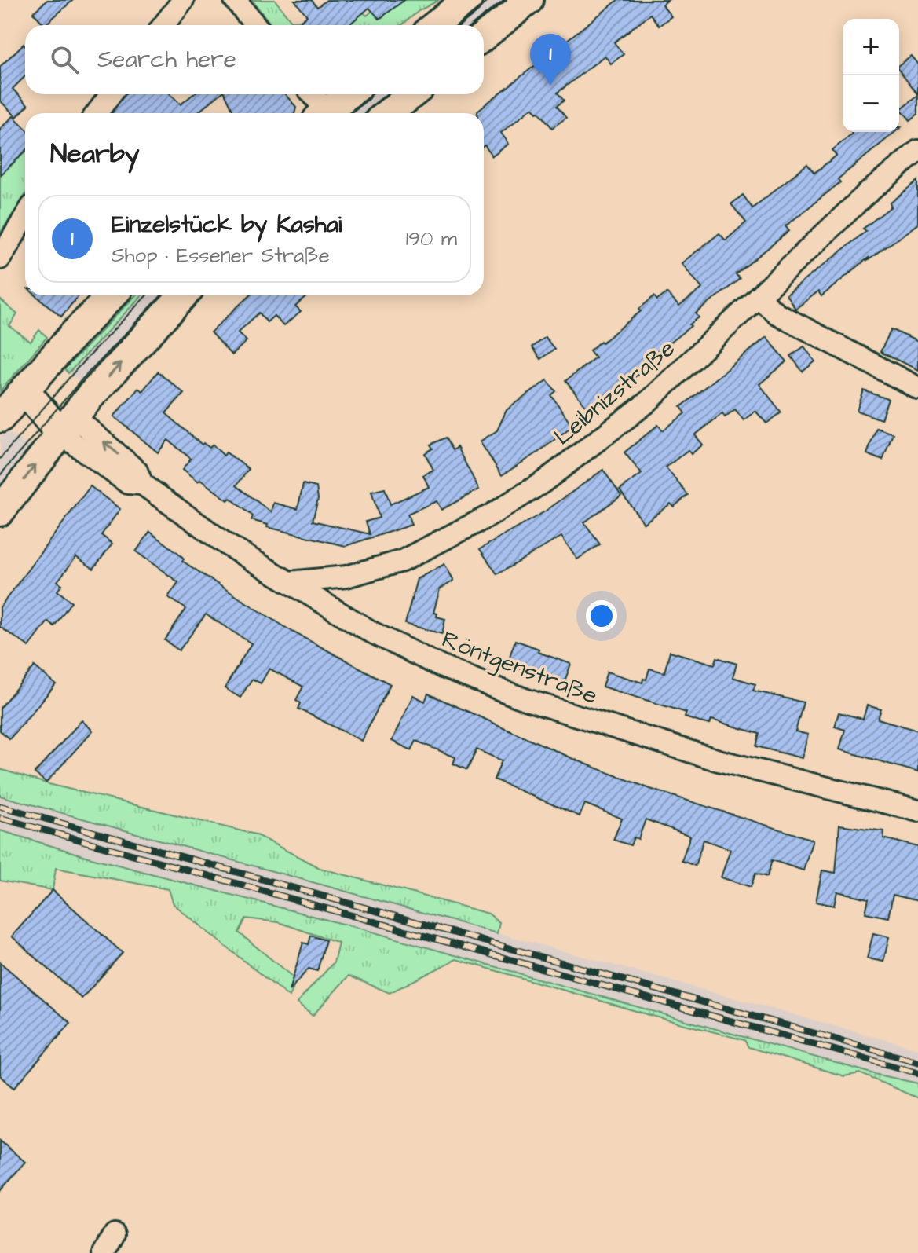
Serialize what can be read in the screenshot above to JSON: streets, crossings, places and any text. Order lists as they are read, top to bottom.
{
  "streets": {
    "street": ["Leibnizstraße", "Röntgenstraße"]
  },
  "crossings": [
    ["Leibnizstraße", "Röntgenstraße"]
  ],
  "page": {
    "map_buttons": ["+", "−"],
    "search": "Search here",
    "pins": "1",
    "heading": "Nearby",
    "list": [
      {
        "mark": "1",
        "name": "Einzelstück by Kashai",
        "note": "Shop · Essener Straße",
        "value": "190 m"
      }
    ]
  }
}
